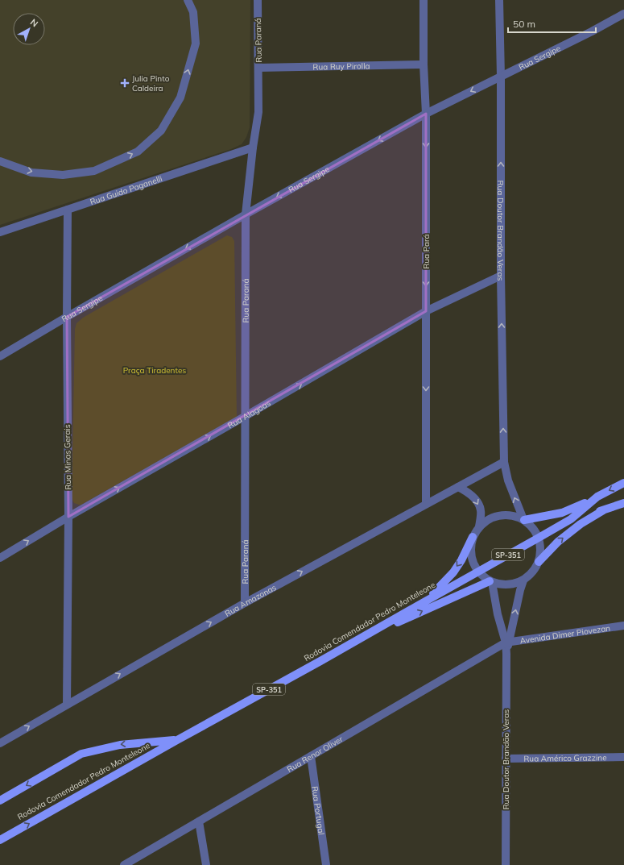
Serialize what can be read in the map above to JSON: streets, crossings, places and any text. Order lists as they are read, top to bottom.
{
  "streets": {
    "main road": ["SP-351", "Rodovia Comendador Pedro Monteleone"],
    "street": [
      "Rua Paraná",
      "Rua Sergipe",
      "Rua Ruy Pirolla",
      "Rua Guido Paganelli",
      "Rua Doutor Brandão Veras",
      "Rua Pará",
      "Rua Alagoas",
      "Rua Minas Gerais",
      "Rua Amazonas",
      "Avenida Dimer Piovezan",
      "Rua Renor Oliver",
      "Rua Américo Grazzine",
      "Rua Portugal"
    ]
  },
  "crossings": [
    ["Rua Paraná", "Rua Sergipe"],
    ["Rua Paraná", "Rua Ruy Pirolla"],
    ["Rua Paraná", "Rua Guido Paganelli"],
    ["Rua Paraná", "Rua Alagoas"],
    ["Rua Paraná", "Rua Amazonas"],
    ["Rua Sergipe", "Rua Doutor Brandão Veras"],
    ["Rua Sergipe", "Rua Pará"],
    ["Rua Sergipe", "Rua Minas Gerais"],
    ["Rua Ruy Pirolla", "Rua Pará"],
    ["Rua Guido Paganelli", "Rua Minas Gerais"],
    ["Rua Doutor Brandão Veras", "Rua Alagoas"],
    ["Rua Doutor Brandão Veras", "Rua Amazonas"],
    ["Rua Doutor Brandão Veras", "Avenida Dimer Piovezan"],
    ["Rua Doutor Brandão Veras", "Rua Renor Oliver"],
    ["Rua Doutor Brandão Veras", "Rua Américo Grazzine"],
    ["Rua Pará", "Rua Alagoas"],
    ["Rua Pará", "Rua Amazonas"],
    ["Rua Alagoas", "Rua Minas Gerais"],
    ["Rua Minas Gerais", "Rua Amazonas"],
    ["Avenida Dimer Piovezan", "Rua Renor Oliver"],
    ["Rua Renor Oliver", "Rua Portugal"]
  ],
  "one_way": [
    "Rua Sergipe",
    "Rua Doutor Brandão Veras",
    "Rua Pará",
    "Rua Alagoas",
    "Rua Amazonas"
  ],
  "parks": ["Praça Tiradentes"],
  "places": {
    "health": ["Julia Pinto Caldeira"]
  },
  "scale_bar": "50 m",
  "north": "top right"
}
